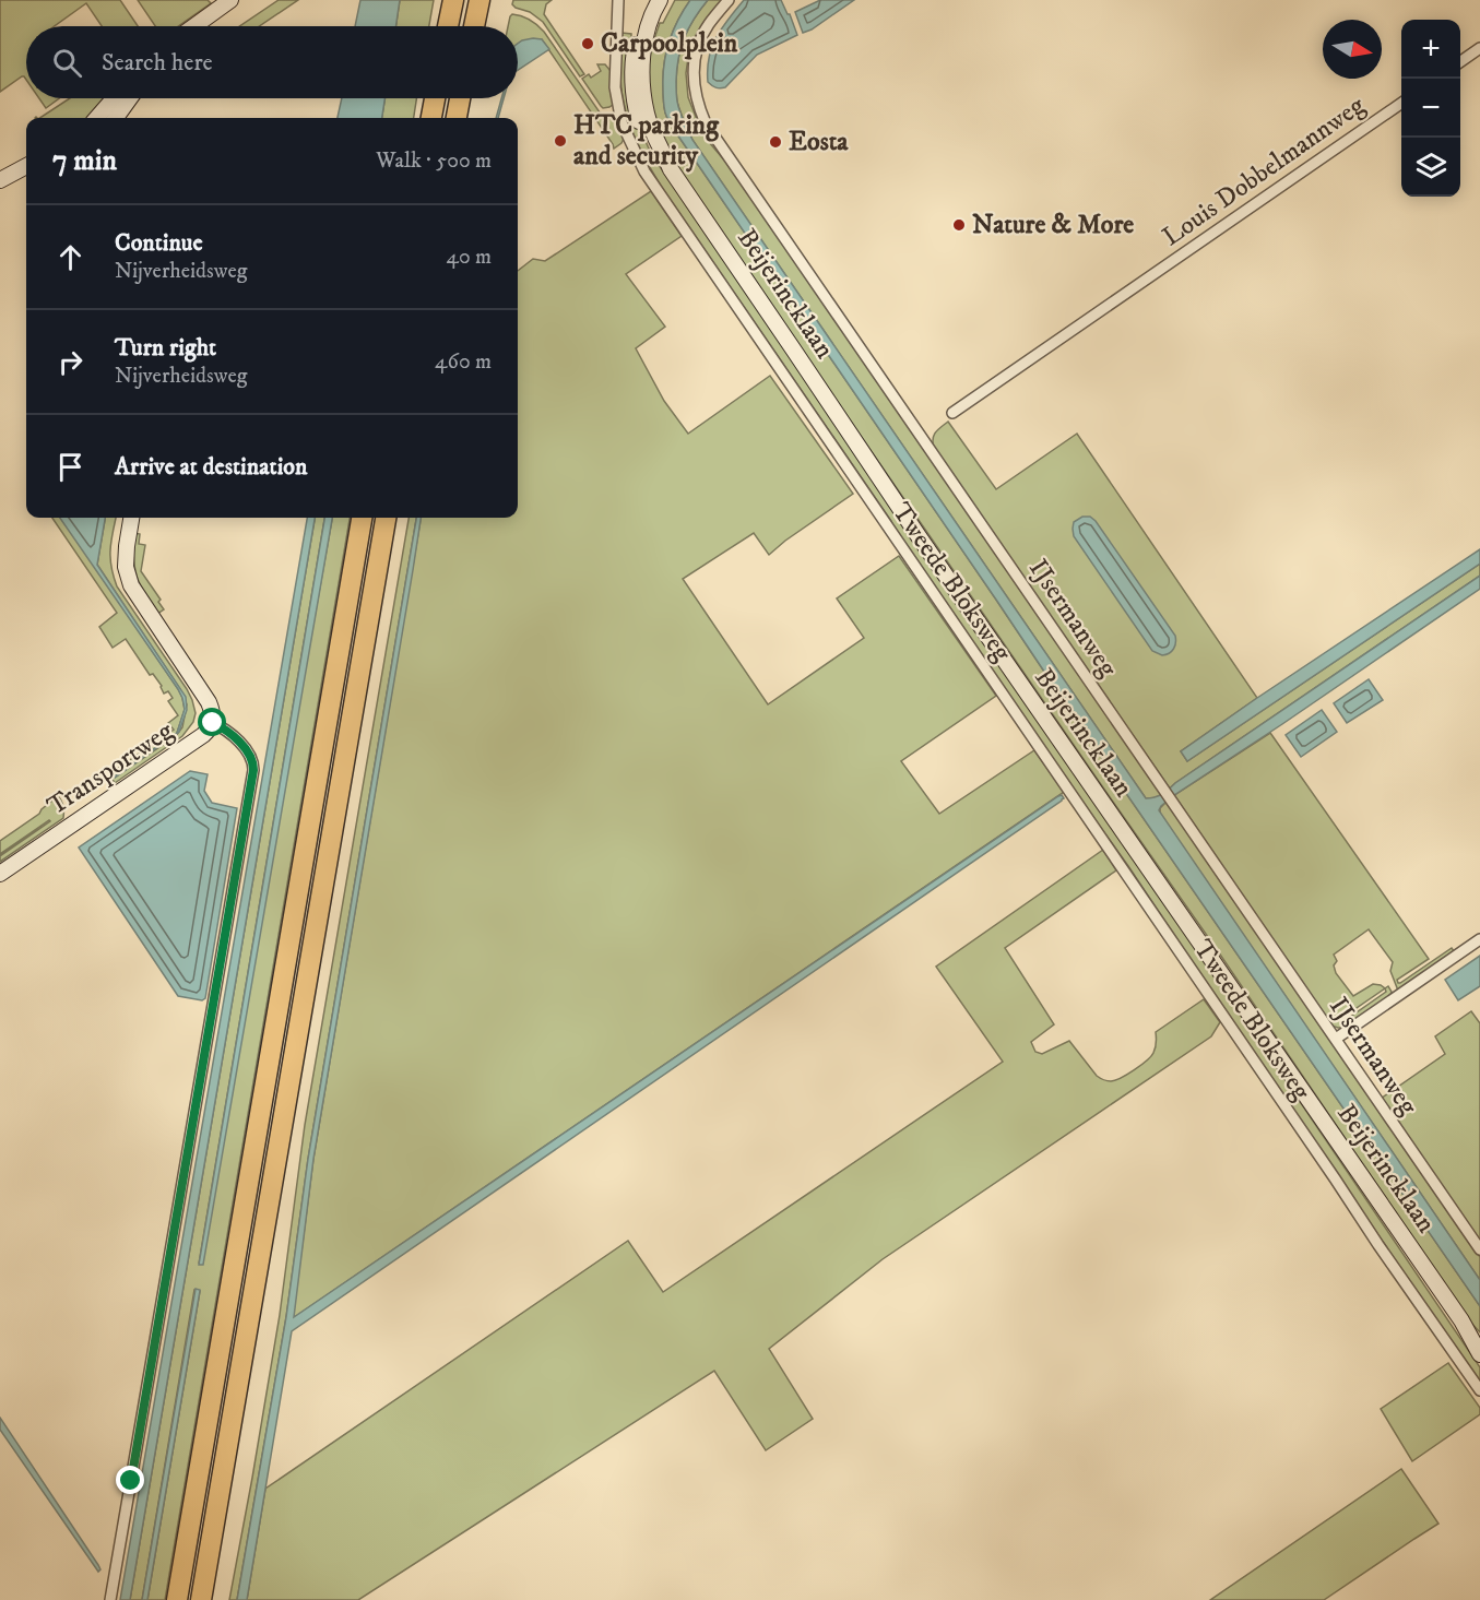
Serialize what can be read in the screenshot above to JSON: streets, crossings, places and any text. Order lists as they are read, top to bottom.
{
  "streets": {
    "main road": ["Beijerincklaan", "Transportweg"],
    "street": ["Louis Dobbelmannweg", "Tweede Bloksweg", "IJsermanweg"]
  },
  "places": [
    "Carpoolplein",
    "HTC parking and security",
    "Eosta",
    "Nature & More"
  ],
  "north": "right",
  "page": {
    "map_buttons": ["+", "−"],
    "search": "Search here",
    "heading": ["7 min", "Walk · 500 m"],
    "list": [
      ["Continue", "Nijverheidsweg", "40 m"],
      ["Turn right", "Nijverheidsweg", "460 m"],
      "Arrive at destination"
    ]
  }
}
